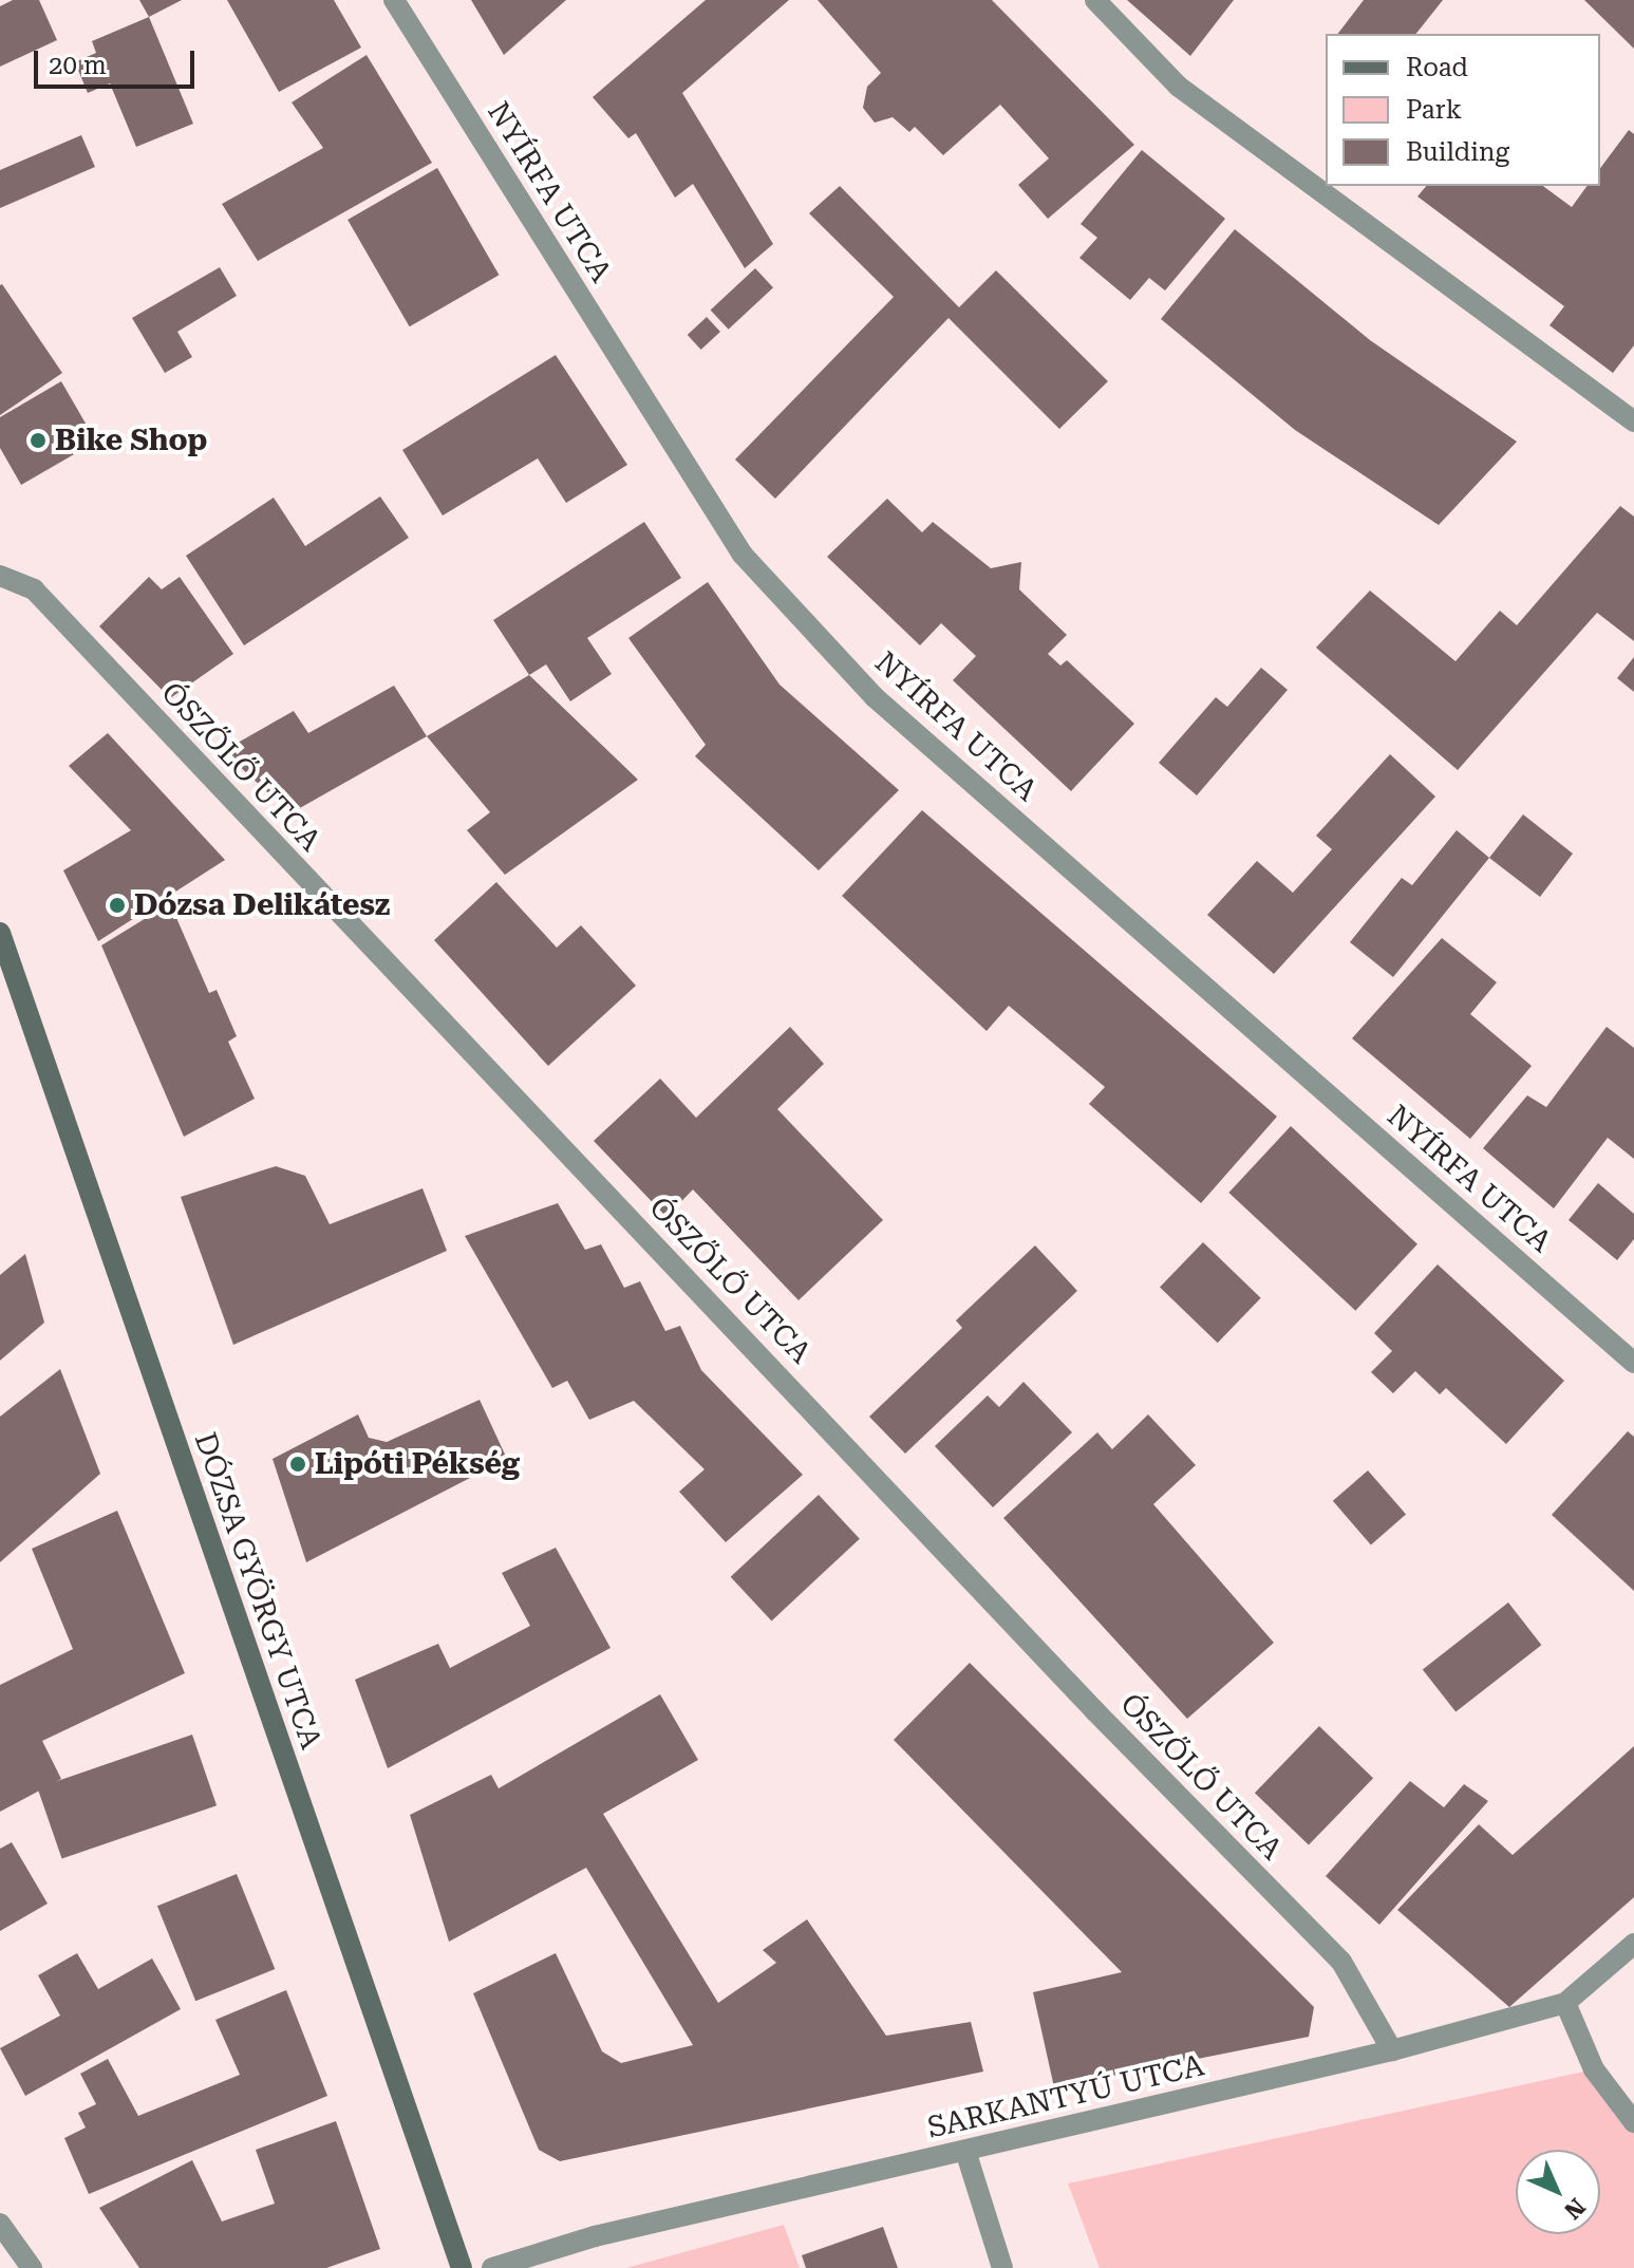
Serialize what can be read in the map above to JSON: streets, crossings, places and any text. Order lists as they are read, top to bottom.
{
  "streets": {
    "street": [
      "NYÍRFA UTCA",
      "ÓSZŐLŐ UTCA",
      "DÓZSA GYÖRGY UTCA",
      "SARKANTYÚ UTCA"
    ]
  },
  "crossings": [
    ["ÓSZŐLŐ UTCA", "SARKANTYÚ UTCA"]
  ],
  "places": ["Bike Shop", "Dózsa Delikátesz", "Lipóti Pékség"],
  "legend": ["Road", "Park", "Building"],
  "scale_bar": "20 m",
  "north": "bottom right"
}
